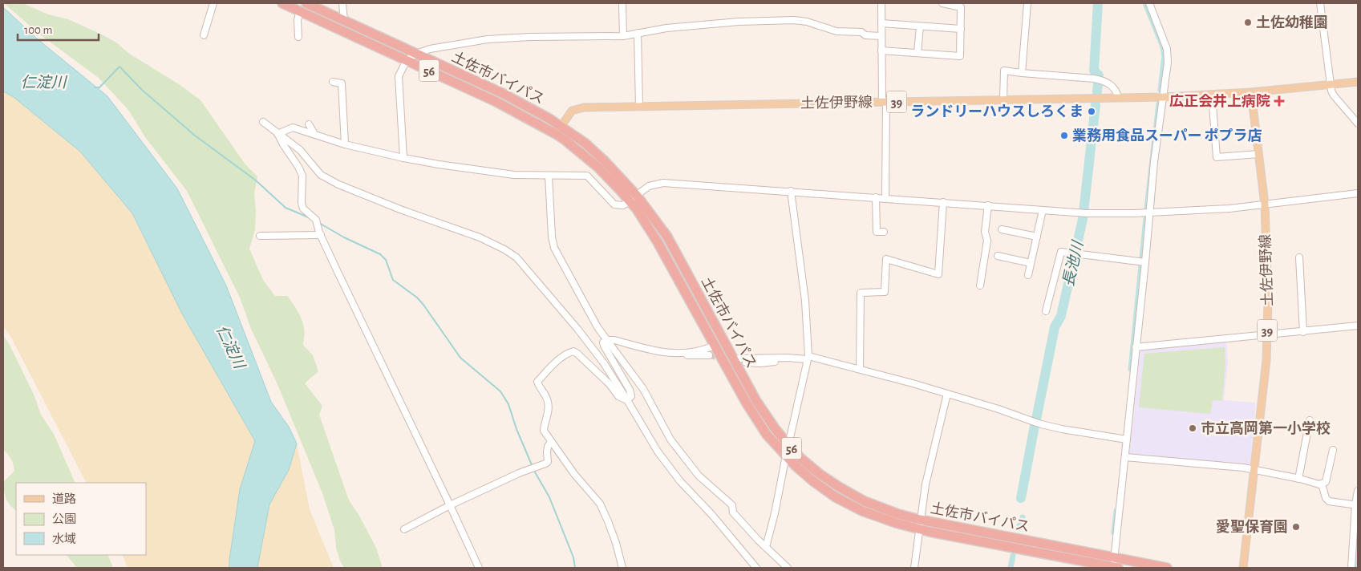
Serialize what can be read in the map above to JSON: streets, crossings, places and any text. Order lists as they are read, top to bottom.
{
  "streets": {
    "highway": ["56", "土佐市バイパス"],
    "main road": ["39", "土佐伊野線"]
  },
  "crossings": [
    ["土佐市バイパス", "土佐伊野線"]
  ],
  "water": ["仁淀川", "長池川"],
  "places": {
    "other": [
      "土佐幼稚園",
      "ランドリーハウスしろくま",
      "業務用食品スーパー ポプラ店",
      "市立高岡第一小学校",
      "愛聖保育園"
    ],
    "health": ["広正会井上病院"]
  },
  "legend": ["道路", "公園", "水域"],
  "scale_bar": "100 m"
}
